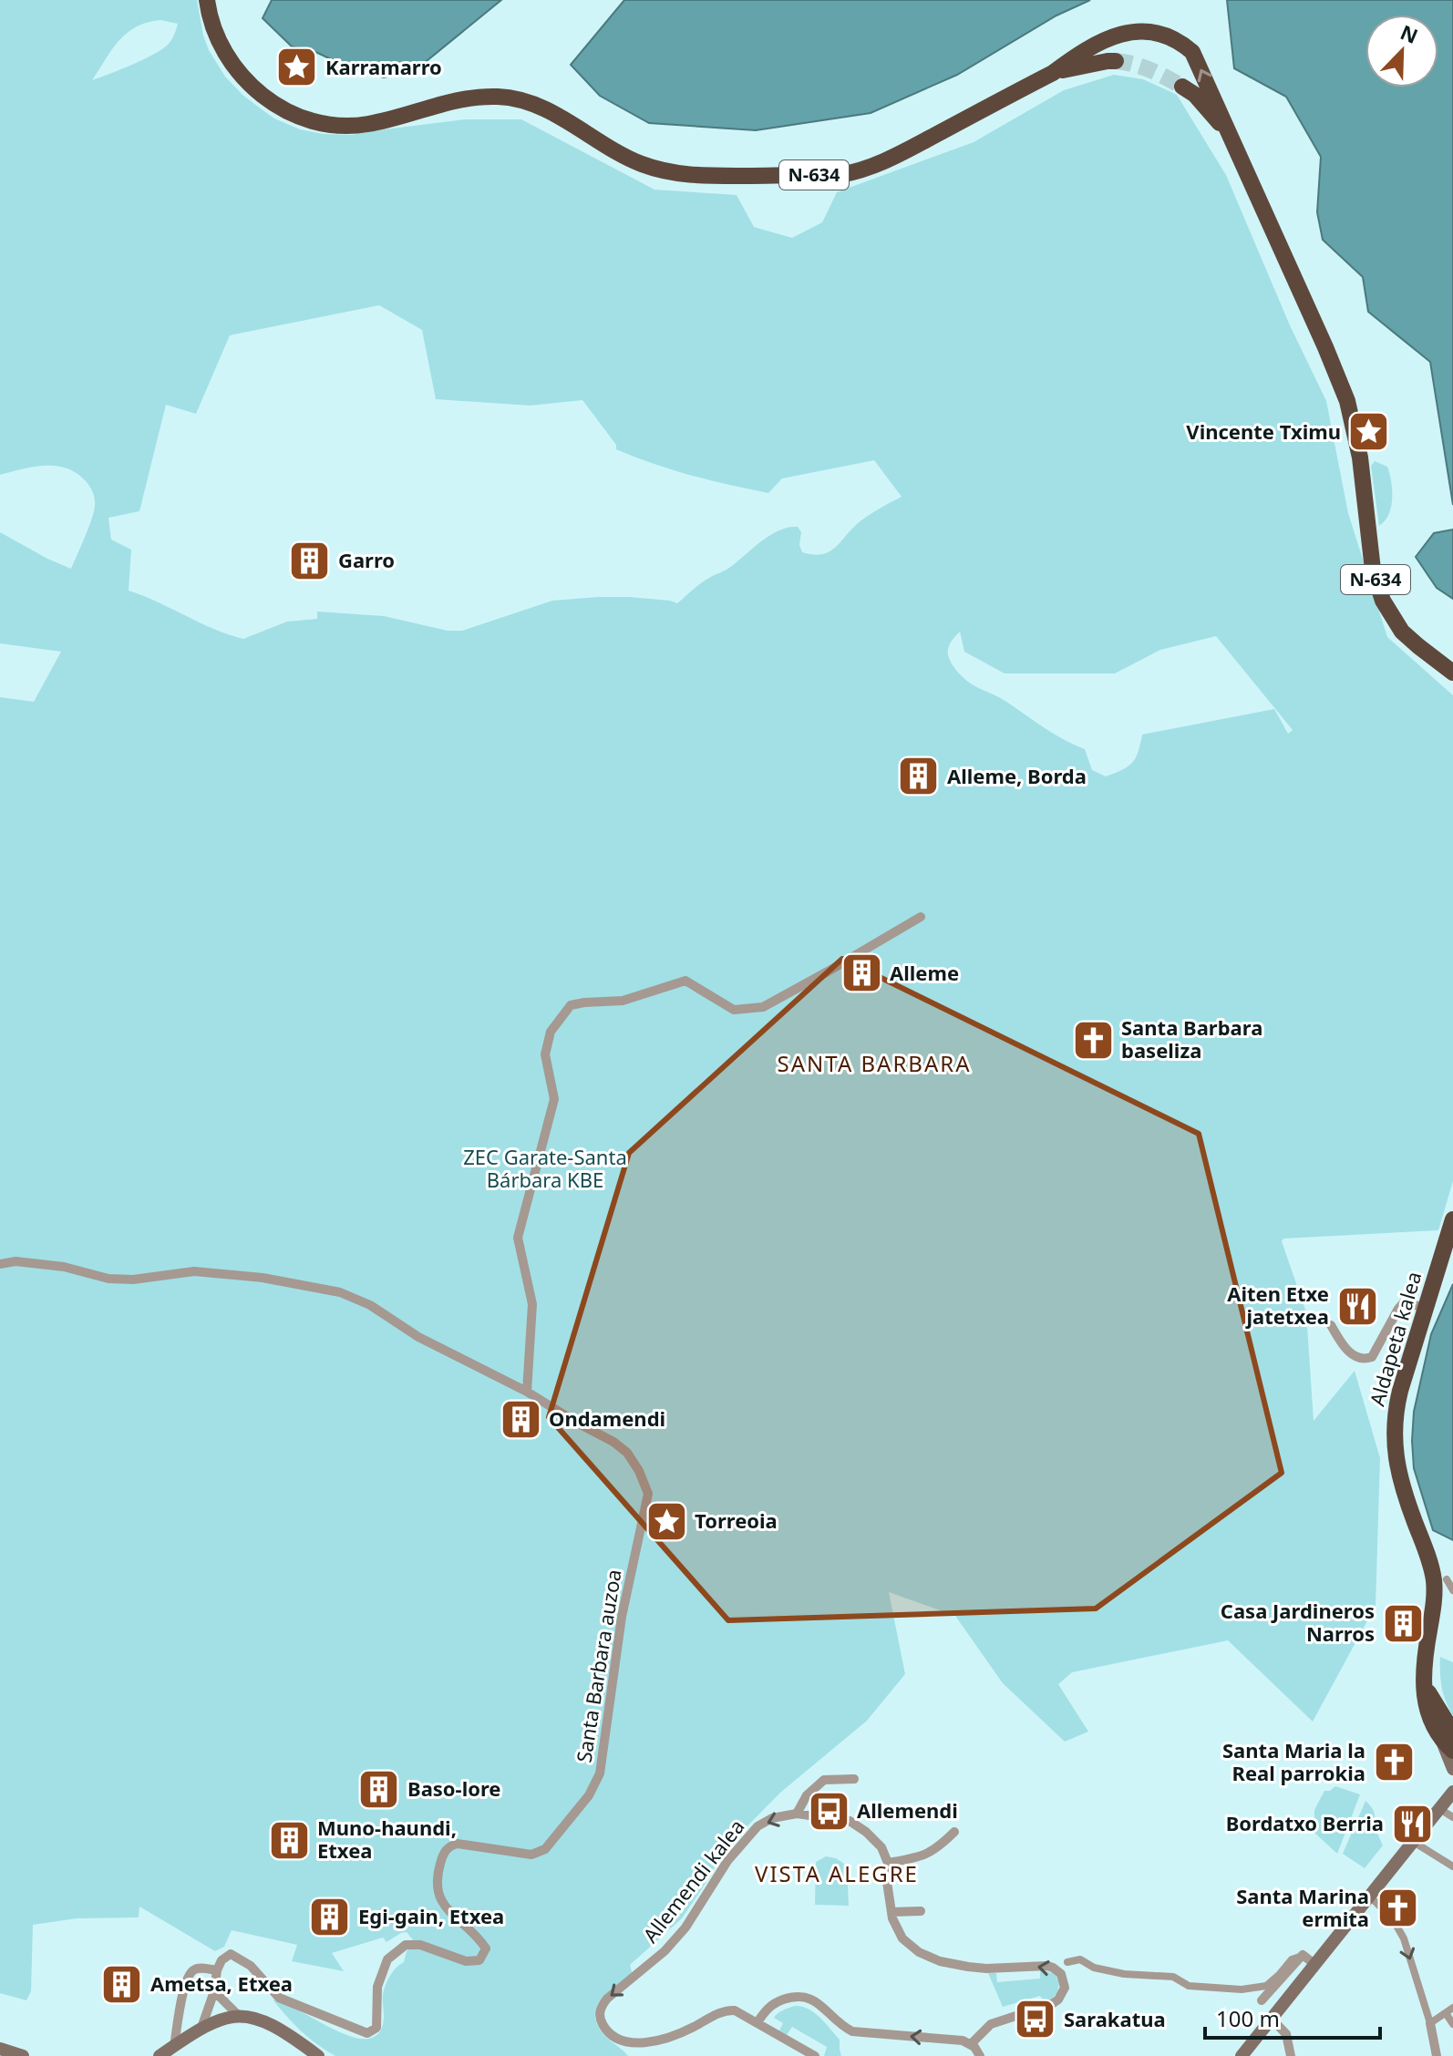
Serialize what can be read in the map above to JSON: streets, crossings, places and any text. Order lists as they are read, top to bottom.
{
  "streets": {
    "highway": ["N-634", "Aldapeta kalea"],
    "street": ["Santa Barbara auzoa", "Allemendi kalea"]
  },
  "districts": ["SANTA BARBARA", "VISTA ALEGRE"],
  "parks": ["ZEC Garate-Santa Bárbara KBE"],
  "places": {
    "place": ["Karramarro", "Vincente Tximu", "Torreoia"],
    "building": [
      "Garro",
      "Alleme, Borda",
      "Alleme",
      "Ondamendi",
      "Casa Jardineros Narros",
      "Baso-lore",
      "Muno-haundi, Etxea",
      "Egi-gain, Etxea",
      "Ametsa, Etxea"
    ],
    "church": ["Santa Barbara baseliza", "Santa Maria la Real parrokia", "Santa Marina ermita"],
    "restaurant": ["Aiten Etxe jatetxea", "Bordatxo Berria"],
    "bus stop": ["Allemendi", "Sarakatua"]
  },
  "scale_bar": "100 m",
  "north": "top right"
}
